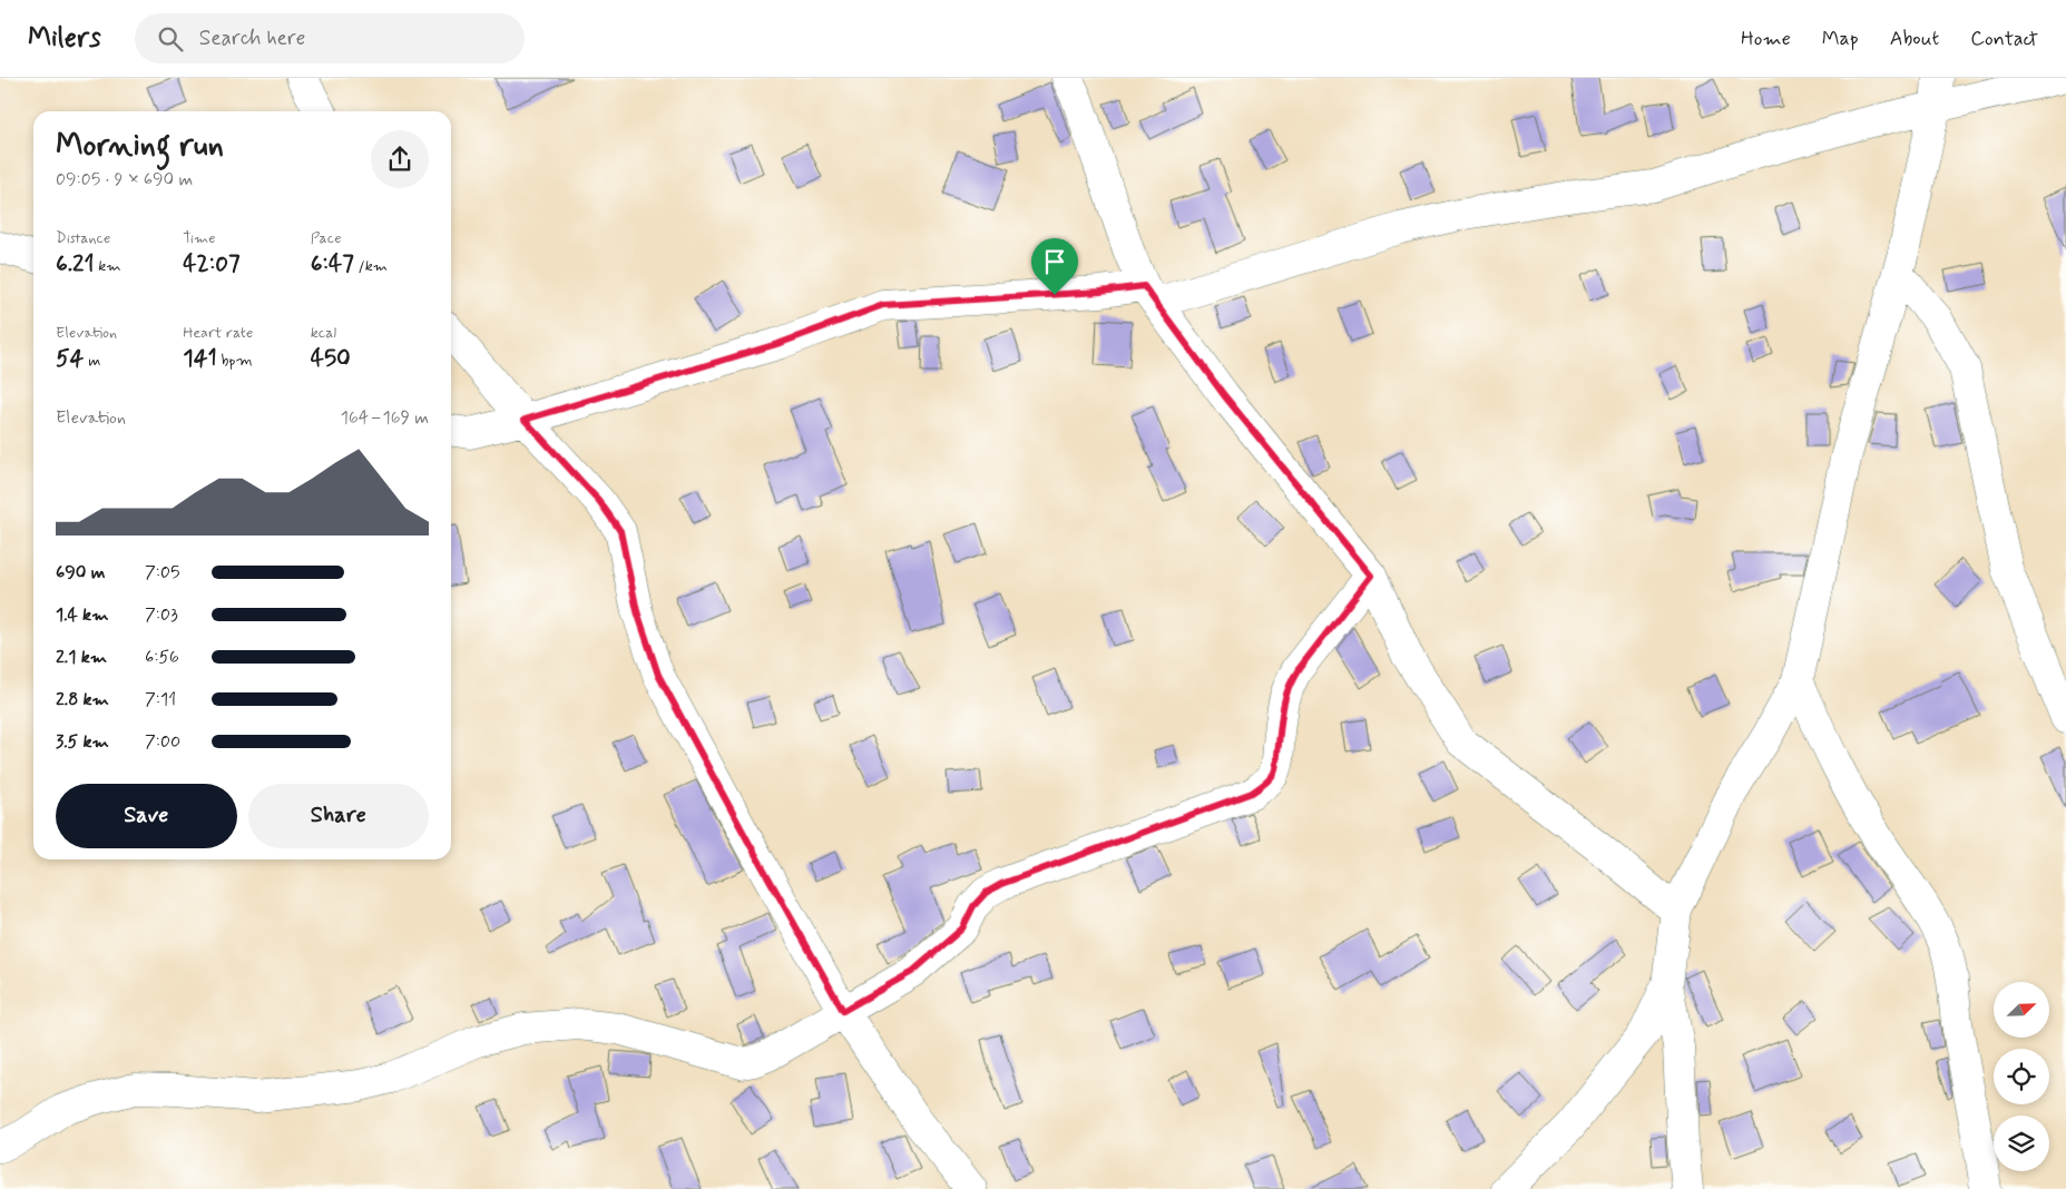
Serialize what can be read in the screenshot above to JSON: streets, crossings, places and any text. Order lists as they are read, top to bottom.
{
  "north": "top right",
  "page": {
    "header": "Milers",
    "search": "Search here",
    "nav": [
      "Home",
      "Map",
      "About",
      "Contact"
    ],
    "heading": ["Morning run", "09:05 · 9 × 690 m"],
    "stats": [
      ["Distance", "6.21 km"],
      ["Time", "42:07"],
      ["Pace", "6:47 /km"],
      ["Elevation", "54 m"],
      ["Heart rate", "141 bpm"],
      ["kcal", "450"]
    ],
    "chart": ["Elevation", "164–169 m"],
    "list": [
      {
        "name": "690 m",
        "note": "7:05"
      },
      {
        "name": "1.4 km",
        "note": "7:03"
      },
      {
        "name": "2.1 km",
        "note": "6:56"
      },
      {
        "name": "2.8 km",
        "note": "7:11"
      },
      {
        "name": "3.5 km",
        "note": "7:00"
      }
    ],
    "buttons": ["Save", "Share"]
  }
}
